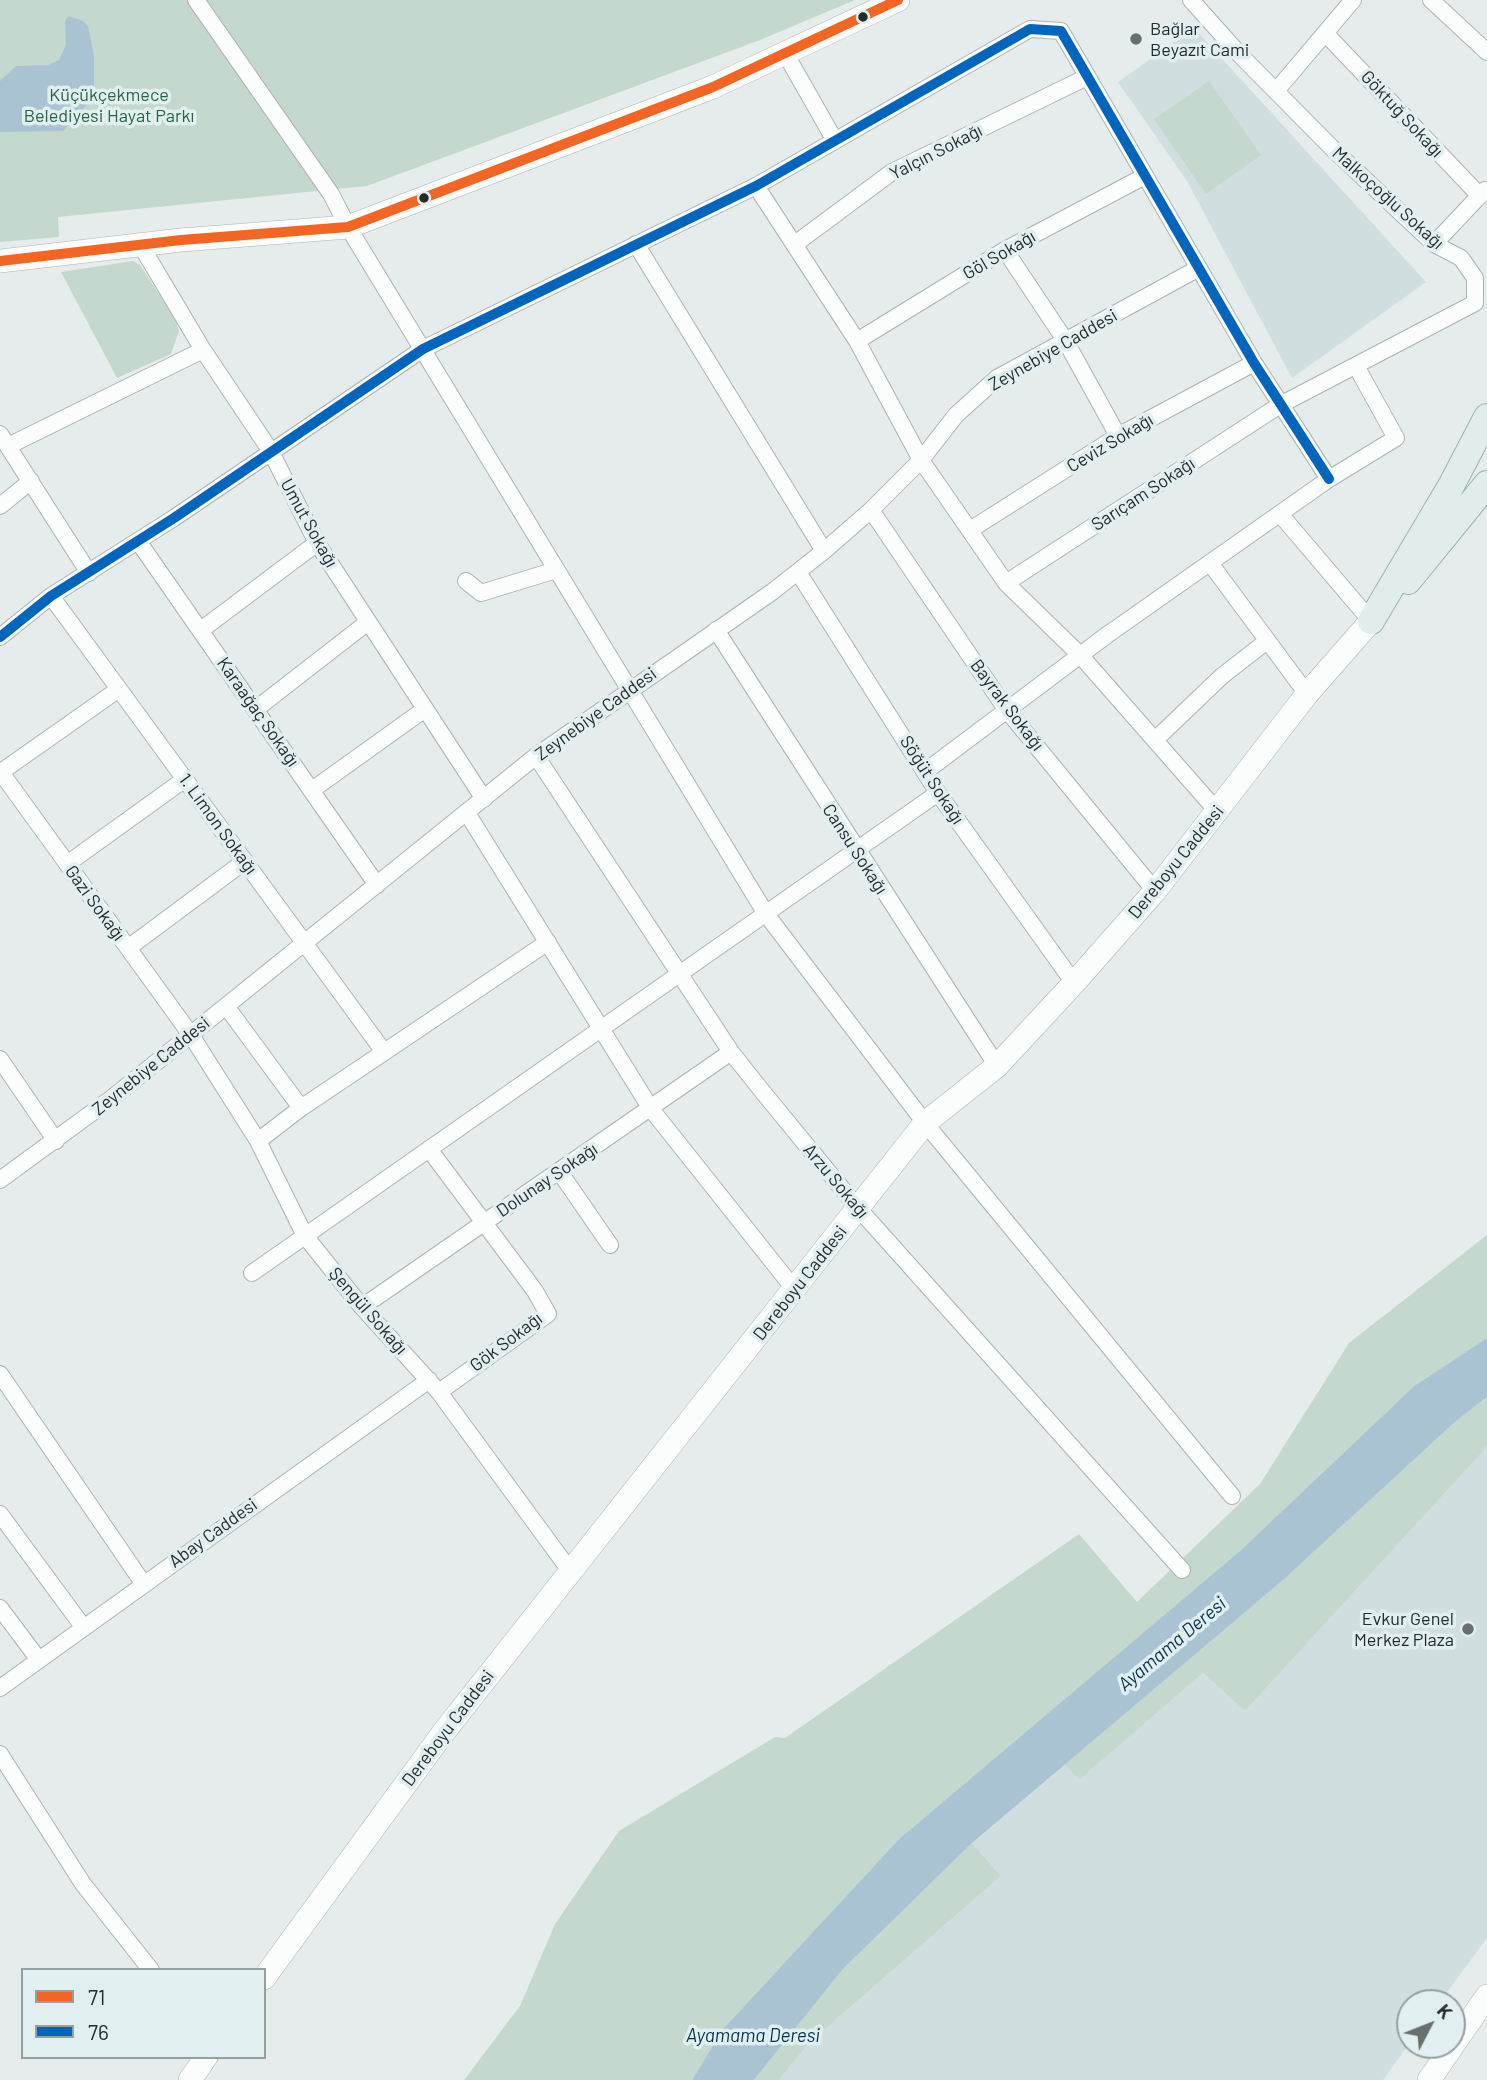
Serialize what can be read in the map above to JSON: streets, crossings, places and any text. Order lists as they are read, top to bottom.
{
  "streets": {
    "main road": ["Dereboyu Caddesi"],
    "street": [
      "Göktuğ Sokağı",
      "Yalçın Sokağı",
      "Malkoçoğlu Sokağı",
      "Göl Sokağı",
      "Zeynebiye Caddesi",
      "Ceviz Sokağı",
      "Sarıçam Sokağı",
      "Umut Sokağı",
      "Bayrak Sokağı",
      "Karaağaç Sokağı",
      "Söğüt Sokağı",
      "1. Limon Sokağı",
      "Cansu Sokağı",
      "Gazi Sokağı",
      "Dolunay Sokağı",
      "Arzu Sokağı",
      "Şengül Sokağı",
      "Gök Sokağı",
      "Abay Caddesi"
    ]
  },
  "crossings": [
    ["Malkoçoğlu Sokağı", "Sarıçam Sokağı"],
    ["Zeynebiye Caddesi", "Umut Sokağı"],
    ["Zeynebiye Caddesi", "Bayrak Sokağı"],
    ["Zeynebiye Caddesi", "Karaağaç Sokağı"],
    ["Zeynebiye Caddesi", "Söğüt Sokağı"],
    ["Zeynebiye Caddesi", "1. Limon Sokağı"],
    ["Zeynebiye Caddesi", "Cansu Sokağı"],
    ["Zeynebiye Caddesi", "Gazi Sokağı"],
    ["Zeynebiye Caddesi", "Arzu Sokağı"],
    ["Zeynebiye Caddesi", "Şengül Sokağı"],
    ["Bayrak Sokağı", "Dereboyu Caddesi"],
    ["Söğüt Sokağı", "Dereboyu Caddesi"],
    ["Cansu Sokağı", "Dereboyu Caddesi"],
    ["Dereboyu Caddesi", "Arzu Sokağı"],
    ["Dereboyu Caddesi", "Şengül Sokağı"],
    ["Gazi Sokağı", "Şengül Sokağı"],
    ["Dolunay Sokağı", "Arzu Sokağı"],
    ["Dolunay Sokağı", "Şengül Sokağı"],
    ["Dolunay Sokağı", "Gök Sokağı"],
    ["Şengül Sokağı", "Gök Sokağı"],
    ["Şengül Sokağı", "Abay Caddesi"],
    ["Gök Sokağı", "Abay Caddesi"]
  ],
  "water": ["Ayamama Deresi"],
  "parks": ["Küçükçekmece Belediyesi Hayat Parkı"],
  "places": ["Bağlar Beyazıt Cami", "Evkur Genel Merkez Plaza"],
  "lines": ["transit line 71", "transit line 76"],
  "legend": ["71", "76"],
  "north": "top right"
}
